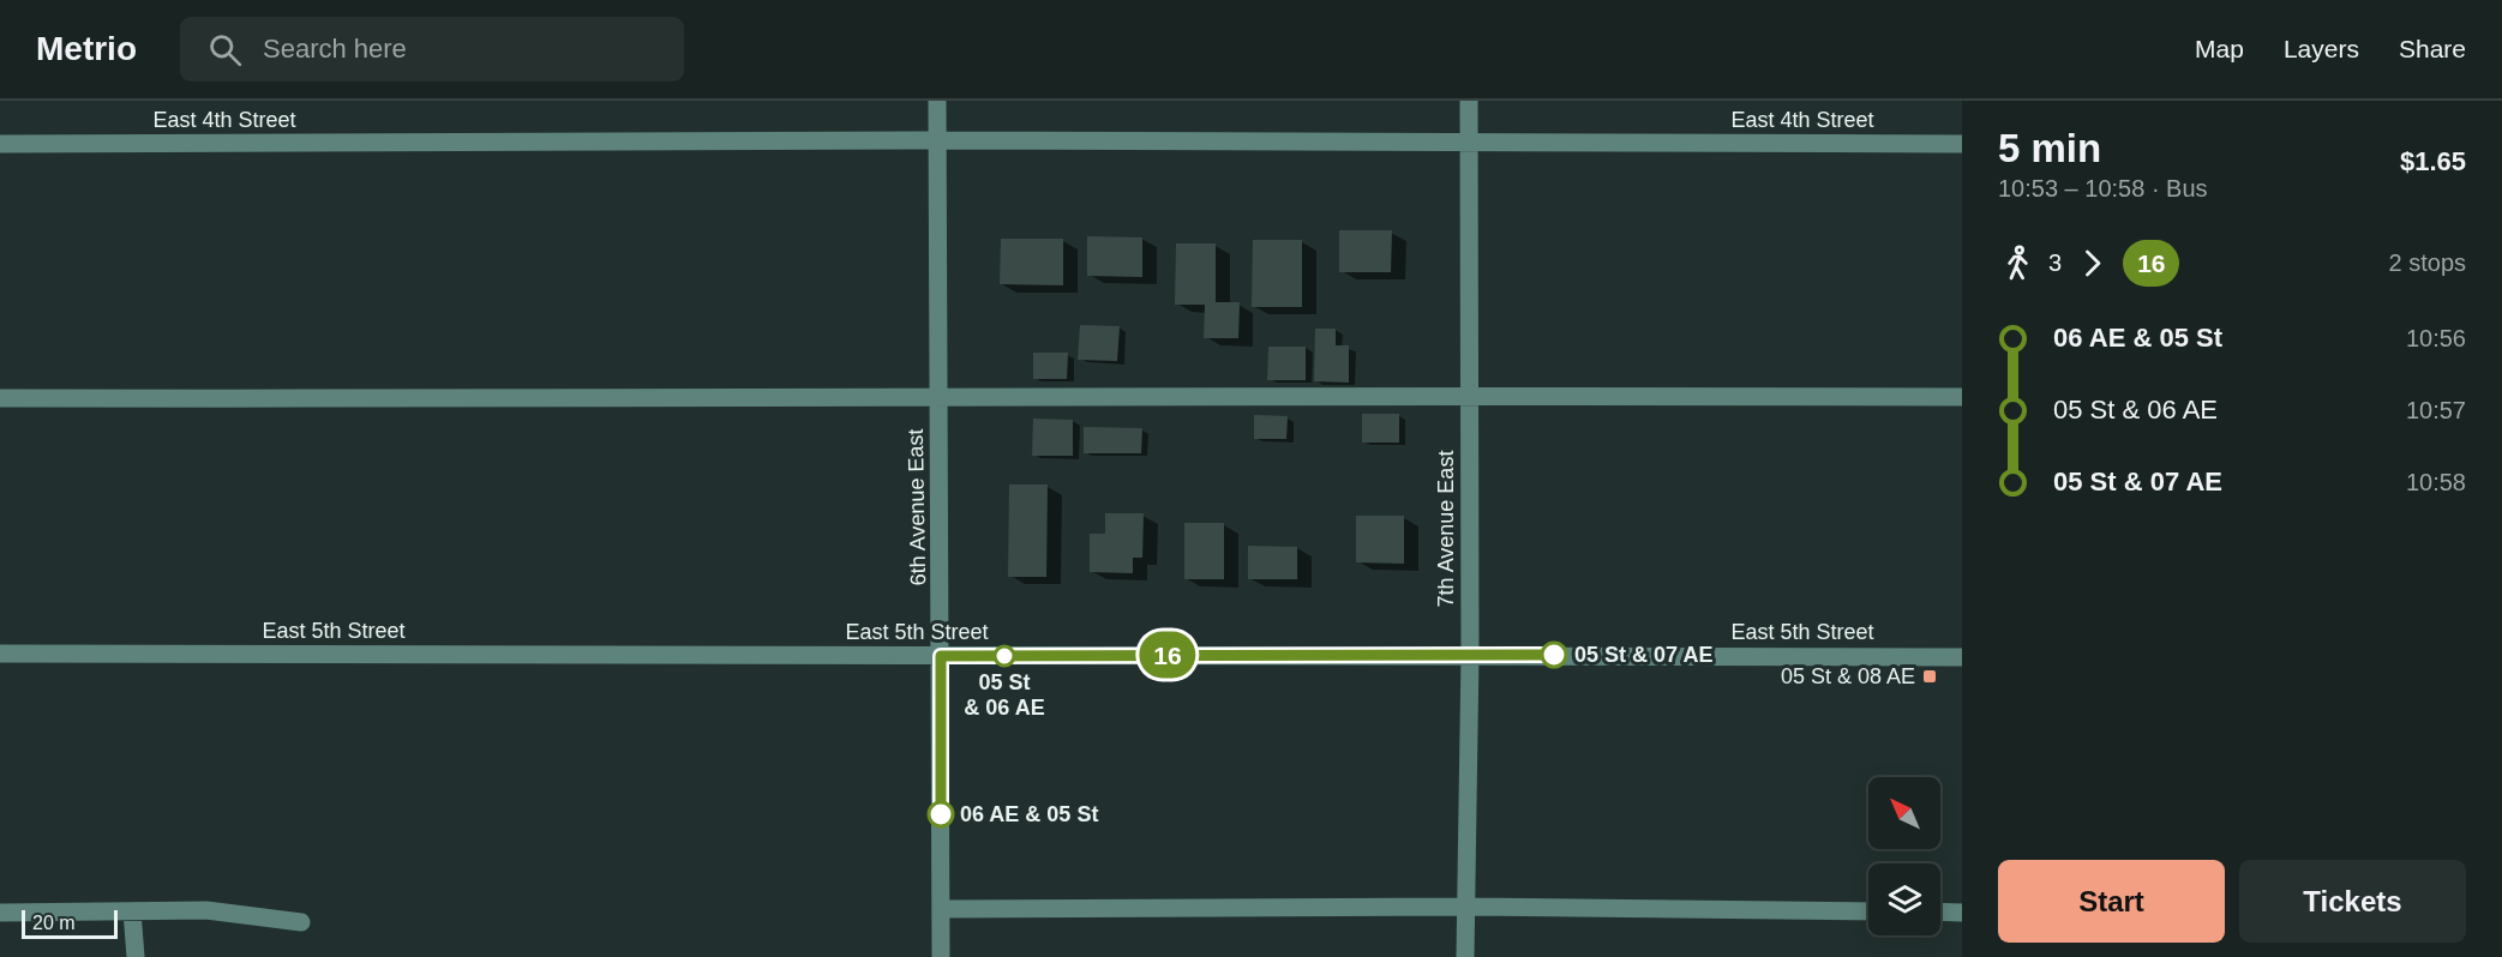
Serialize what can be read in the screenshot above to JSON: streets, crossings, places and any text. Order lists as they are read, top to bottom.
{
  "streets": {
    "street": [
      "East 4th Street",
      "6th Avenue East",
      "7th Avenue East",
      "East 5th Street"
    ]
  },
  "crossings": [
    ["East 4th Street", "6th Avenue East"],
    ["East 4th Street", "7th Avenue East"],
    ["6th Avenue East", "East 5th Street"],
    ["7th Avenue East", "East 5th Street"]
  ],
  "places": {
    "other": ["05 St & 07 AE", "05 St & 06 AE", "06 AE & 05 St"],
    "transit": ["05 St & 08 AE"]
  },
  "lines": ["bus line 16"],
  "scale_bar": "20 m",
  "north": "top left",
  "page": {
    "header": "Metrio",
    "search": "Search here",
    "nav": ["Map", "Layers", "Share"],
    "on_map": "16",
    "heading": ["5 min", "10:53 – 10:58 · Bus", "$1.65"],
    "legs": ["3", "16", "2 stops"],
    "list": [
      {
        "name": "06 AE & 05 St",
        "value": "10:56"
      },
      {
        "name": "05 St & 06 AE",
        "value": "10:57"
      },
      {
        "name": "05 St & 07 AE",
        "value": "10:58"
      }
    ],
    "buttons": ["Start", "Tickets"],
    "scale": "20 m"
  }
}
